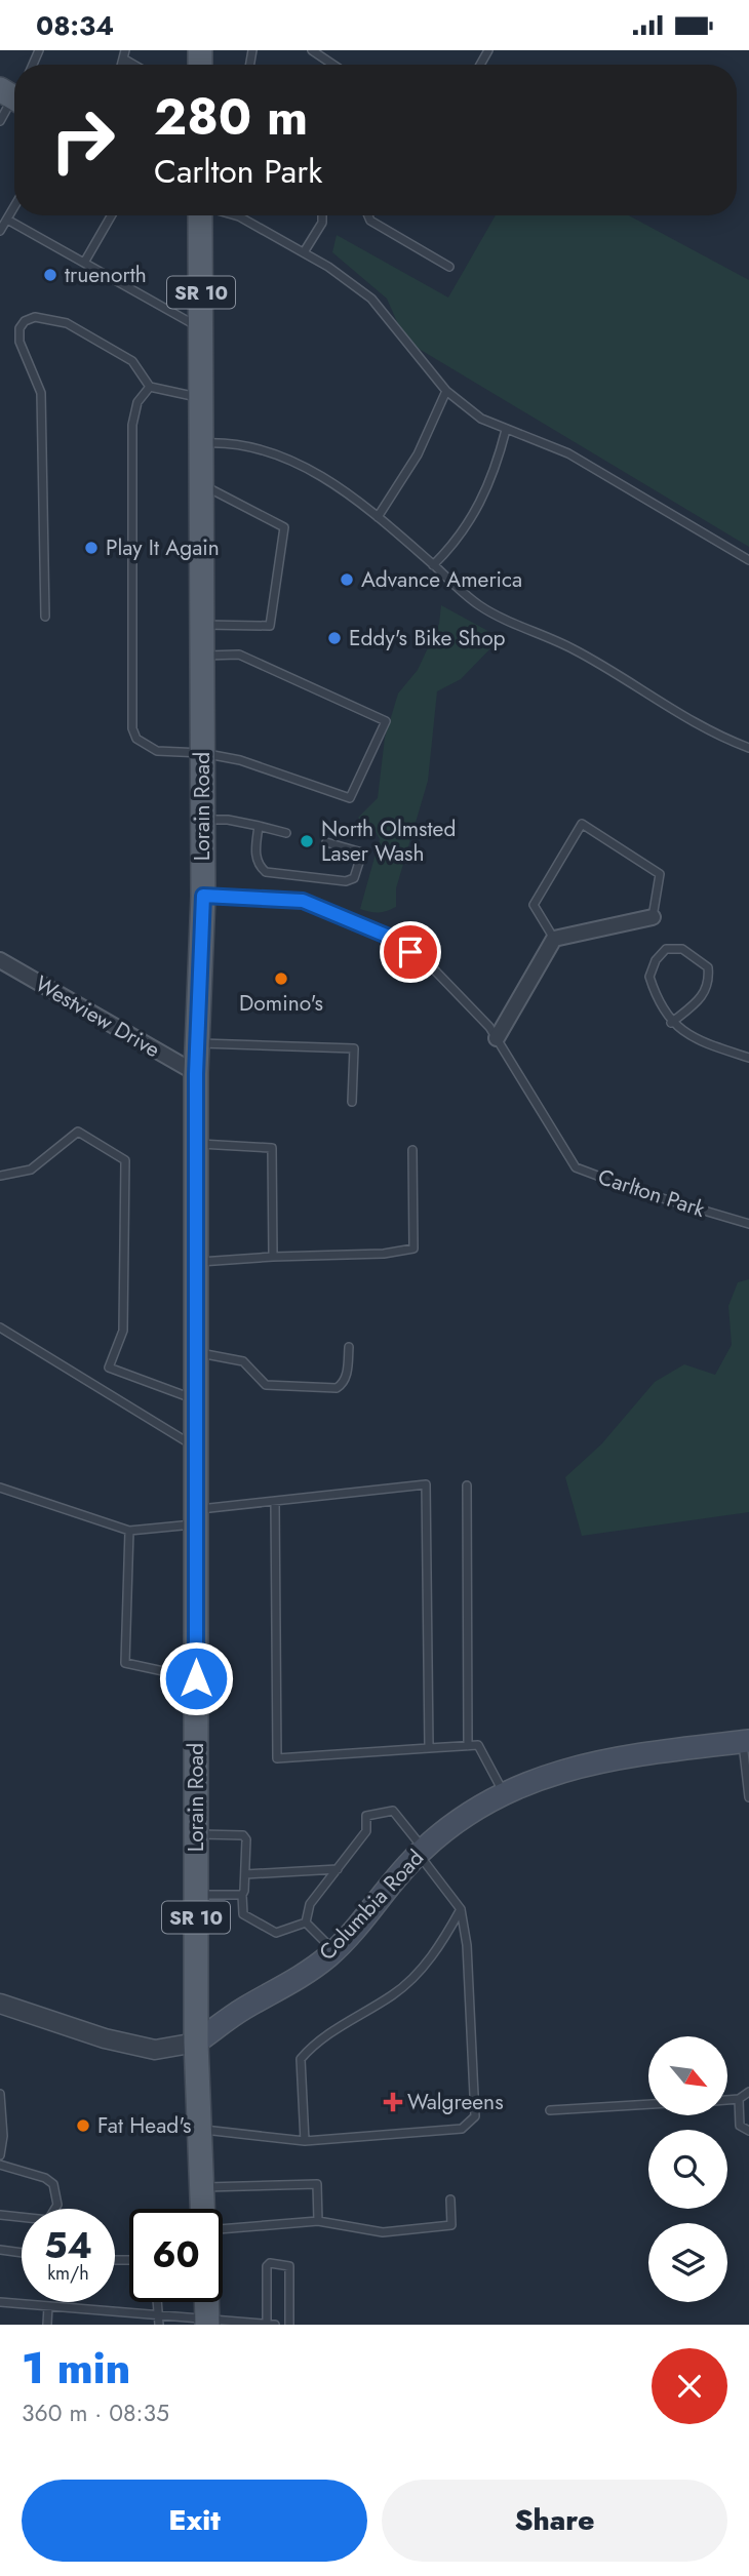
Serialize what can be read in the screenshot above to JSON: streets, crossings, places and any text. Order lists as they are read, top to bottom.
{
  "streets": {
    "main road": ["SR 10", "Lorain Road", "Columbia Road"],
    "street": ["Westview Drive"],
    "lane": ["Carlton Park"]
  },
  "crossings": [
    ["Lorain Road", "Westview Drive"],
    ["Lorain Road", "Carlton Park"],
    ["Lorain Road", "Columbia Road"]
  ],
  "places": {
    "other": [
      "truenorth",
      "Play It Again",
      "Advance America",
      "Eddy's Bike Shop",
      "North Olmsted Laser Wash",
      "Domino's",
      "Fat Head's"
    ],
    "health": ["Walgreens"]
  },
  "north": "bottom right",
  "page": {
    "status": "08:34",
    "turn": ["280 m", "Carlton Park"],
    "speed": "54 km/h",
    "limit": "60",
    "heading": ["1 min", "360 m · 08:35"],
    "buttons": ["Exit", "Share"]
  }
}
